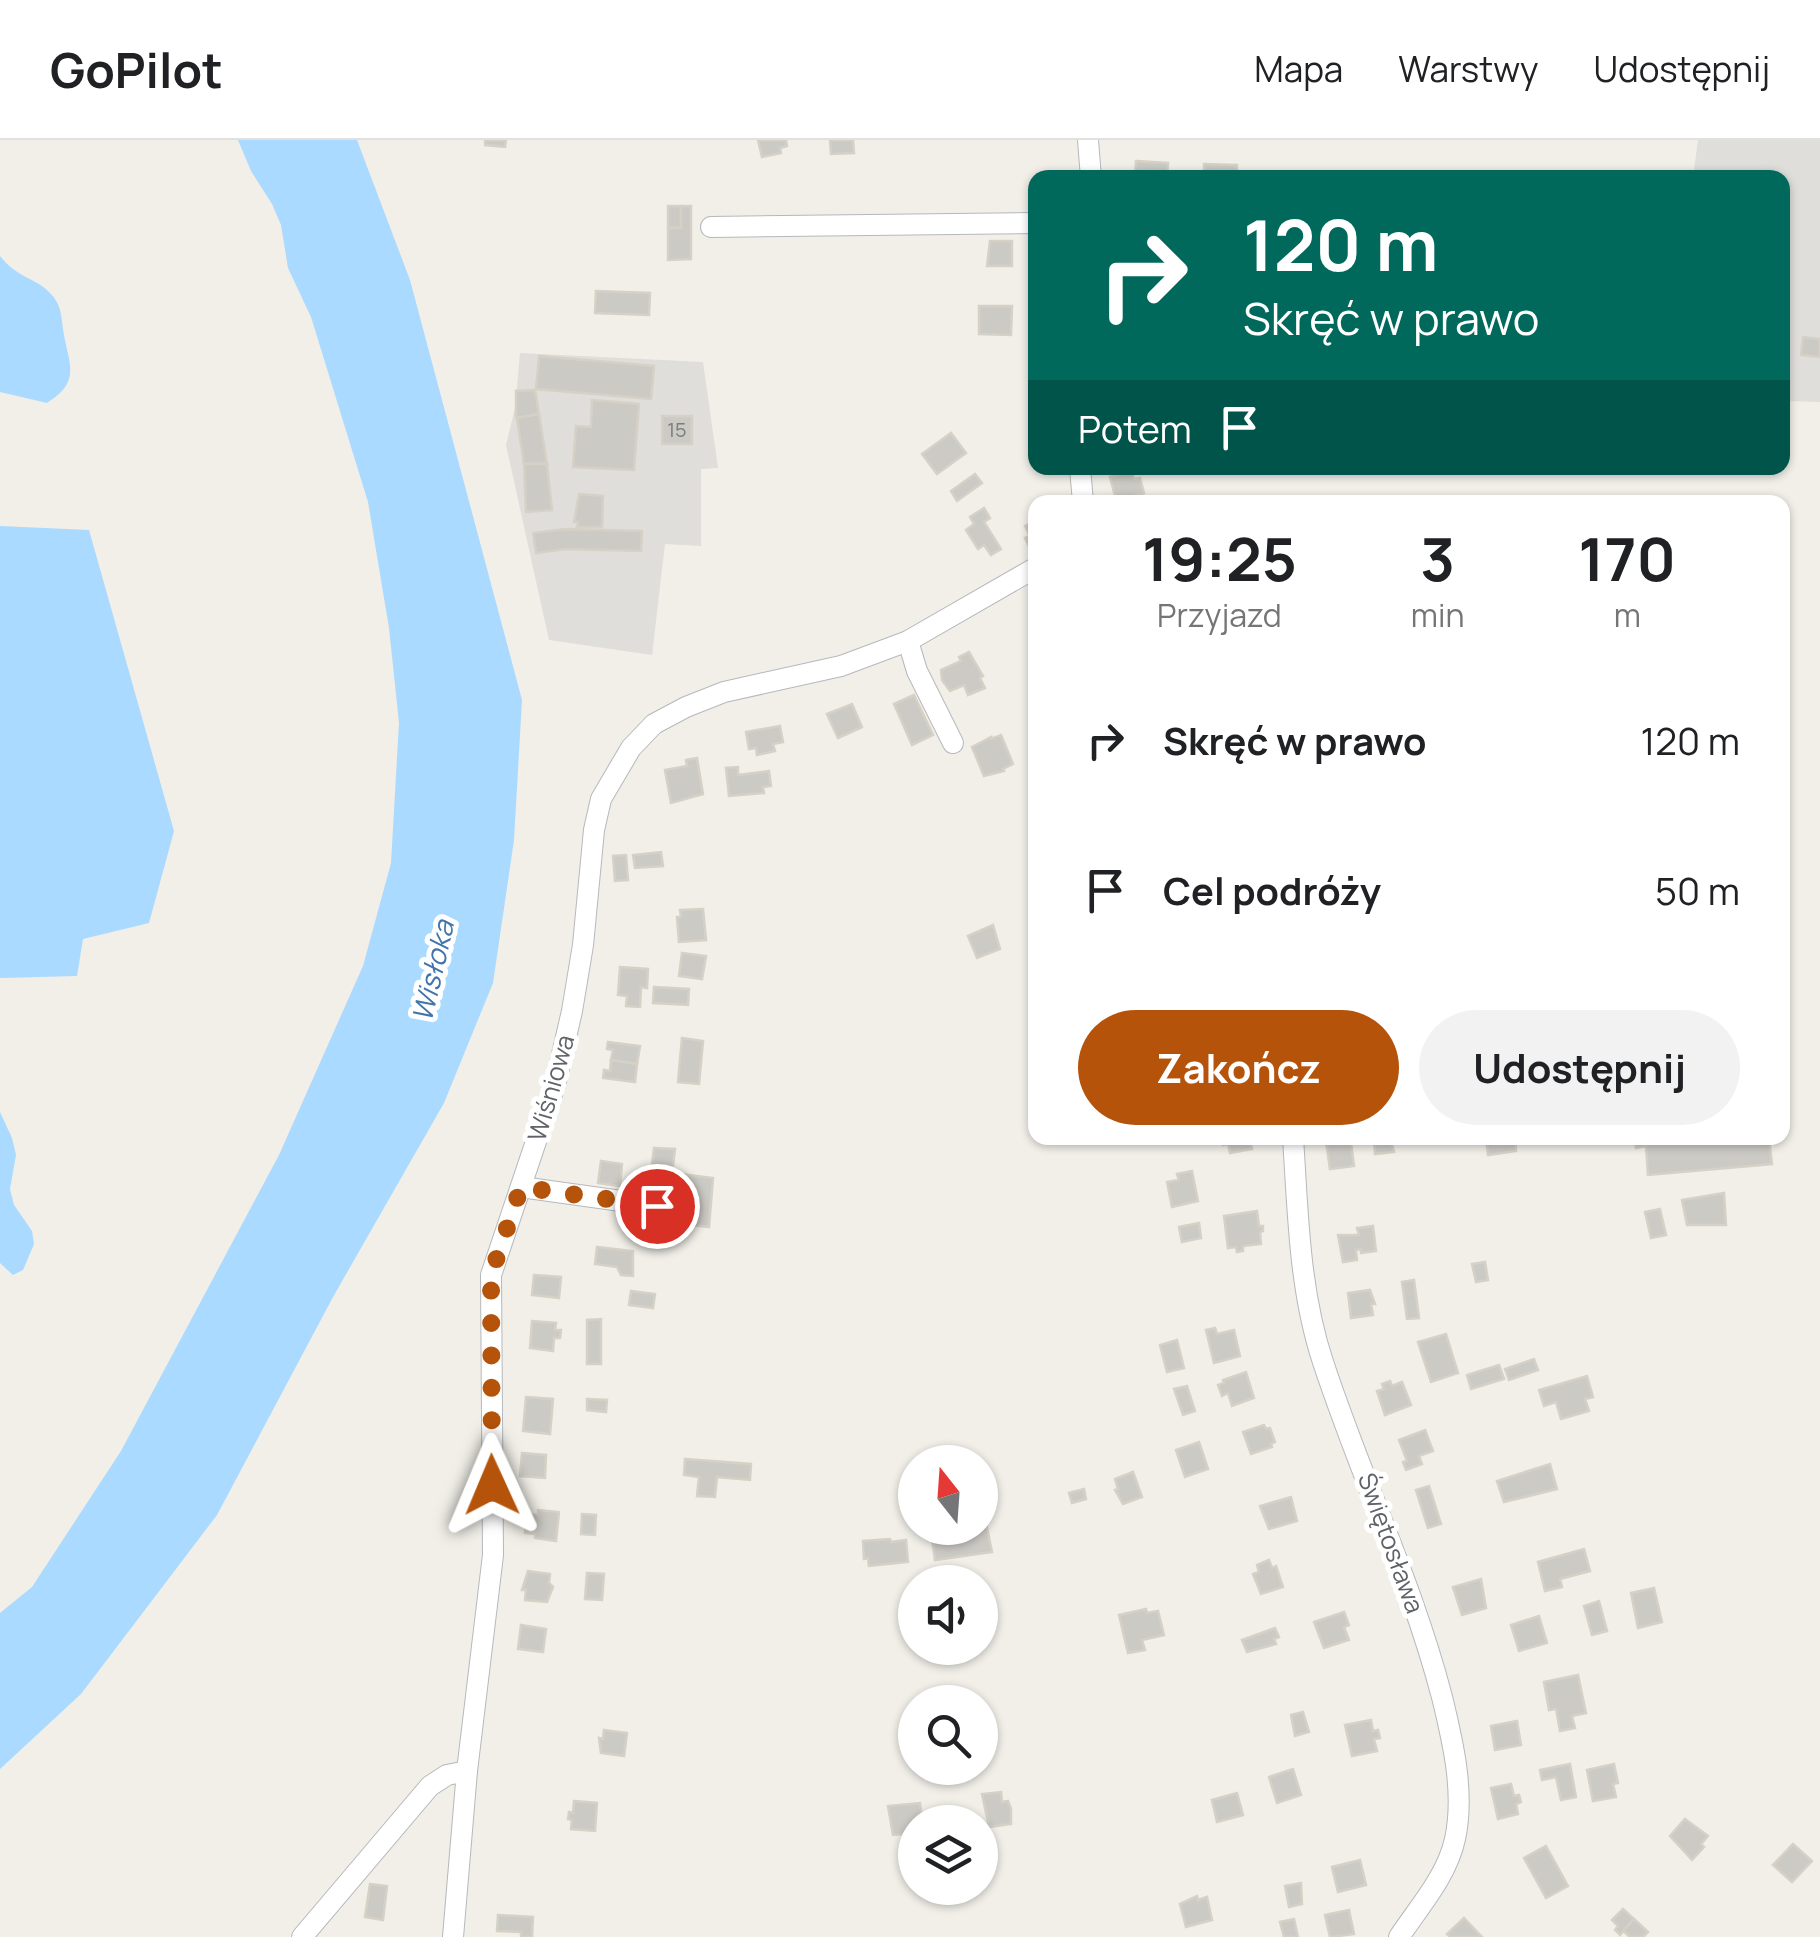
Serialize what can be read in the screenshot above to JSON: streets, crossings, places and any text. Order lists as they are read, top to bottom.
{
  "streets": {
    "street": ["Wiśniowa", "Świętosława"]
  },
  "water": ["Wisłoka"],
  "house_numbers": ["15"],
  "north": "top",
  "page": {
    "header": "GoPilot",
    "nav": ["Mapa", "Warstwy", "Udostępnij"],
    "turn": ["120 m", "Skręć w prawo"],
    "then": "Potem",
    "eta": [
      "19:25",
      "Przyjazd",
      "3",
      "min",
      "170",
      "m"
    ],
    "list": [
      {
        "name": "Skręć w prawo",
        "value": "120 m"
      },
      {
        "name": "Cel podróży",
        "value": "50 m"
      }
    ],
    "buttons": ["Zakończ", "Udostępnij"]
  }
}
